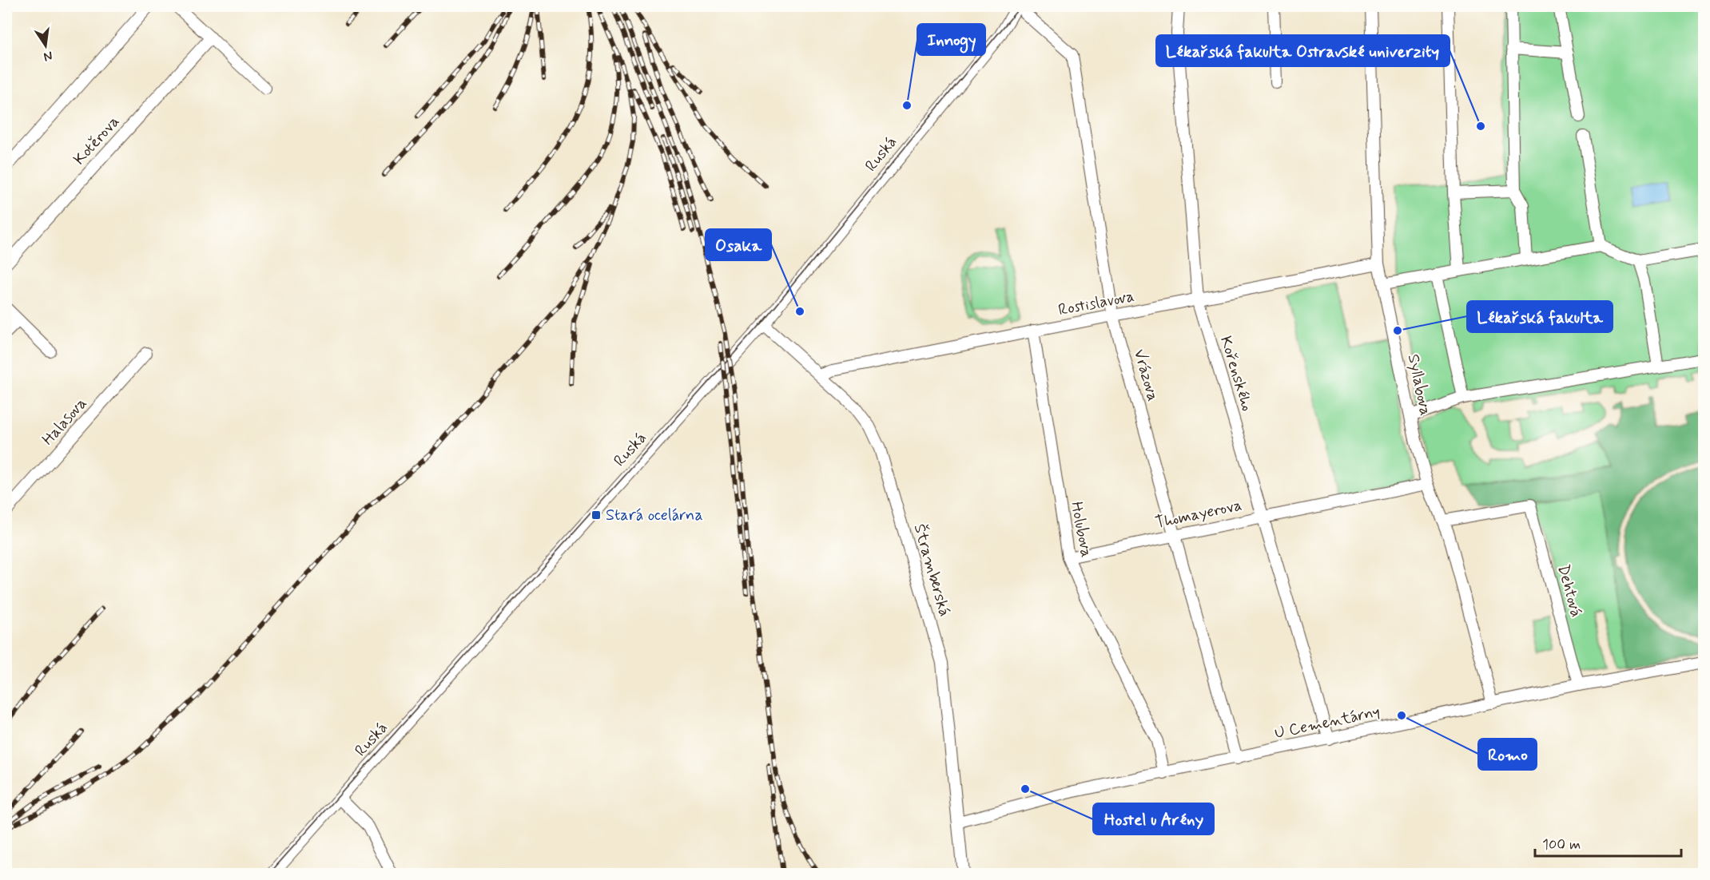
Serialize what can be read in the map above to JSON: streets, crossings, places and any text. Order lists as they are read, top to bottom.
{
  "streets": {
    "street": [
      "Kotěrova",
      "Ruská",
      "Rostislavova",
      "Kořenského",
      "Vrázova",
      "Syllabova",
      "Halasova",
      "Thomayerova",
      "Holubova",
      "Štramberská",
      "Dehtová",
      "U Cementárny"
    ]
  },
  "crossings": [
    ["Ruská", "Vrázova"],
    ["Ruská", "Štramberská"],
    ["Rostislavova", "Kořenského"],
    ["Rostislavova", "Vrázova"],
    ["Rostislavova", "Syllabova"],
    ["Rostislavova", "Holubova"],
    ["Rostislavova", "Štramberská"],
    ["Kořenského", "Thomayerova"],
    ["Kořenského", "U Cementárny"],
    ["Vrázova", "Thomayerova"],
    ["Vrázova", "U Cementárny"],
    ["Syllabova", "Thomayerova"],
    ["Syllabova", "Dehtová"],
    ["Syllabova", "U Cementárny"],
    ["Thomayerova", "Holubova"],
    ["Holubova", "U Cementárny"],
    ["Štramberská", "U Cementárny"],
    ["Dehtová", "U Cementárny"]
  ],
  "places": {
    "other": [
      "Innogy",
      "Lékařská fakulta Ostravské univerzity",
      "Osaka",
      "Lékařská fakulta",
      "Romo",
      "Hostel u Arény"
    ],
    "transit": ["Stará ocelárna"]
  },
  "scale_bar": "100 m",
  "north": "bottom"
}
